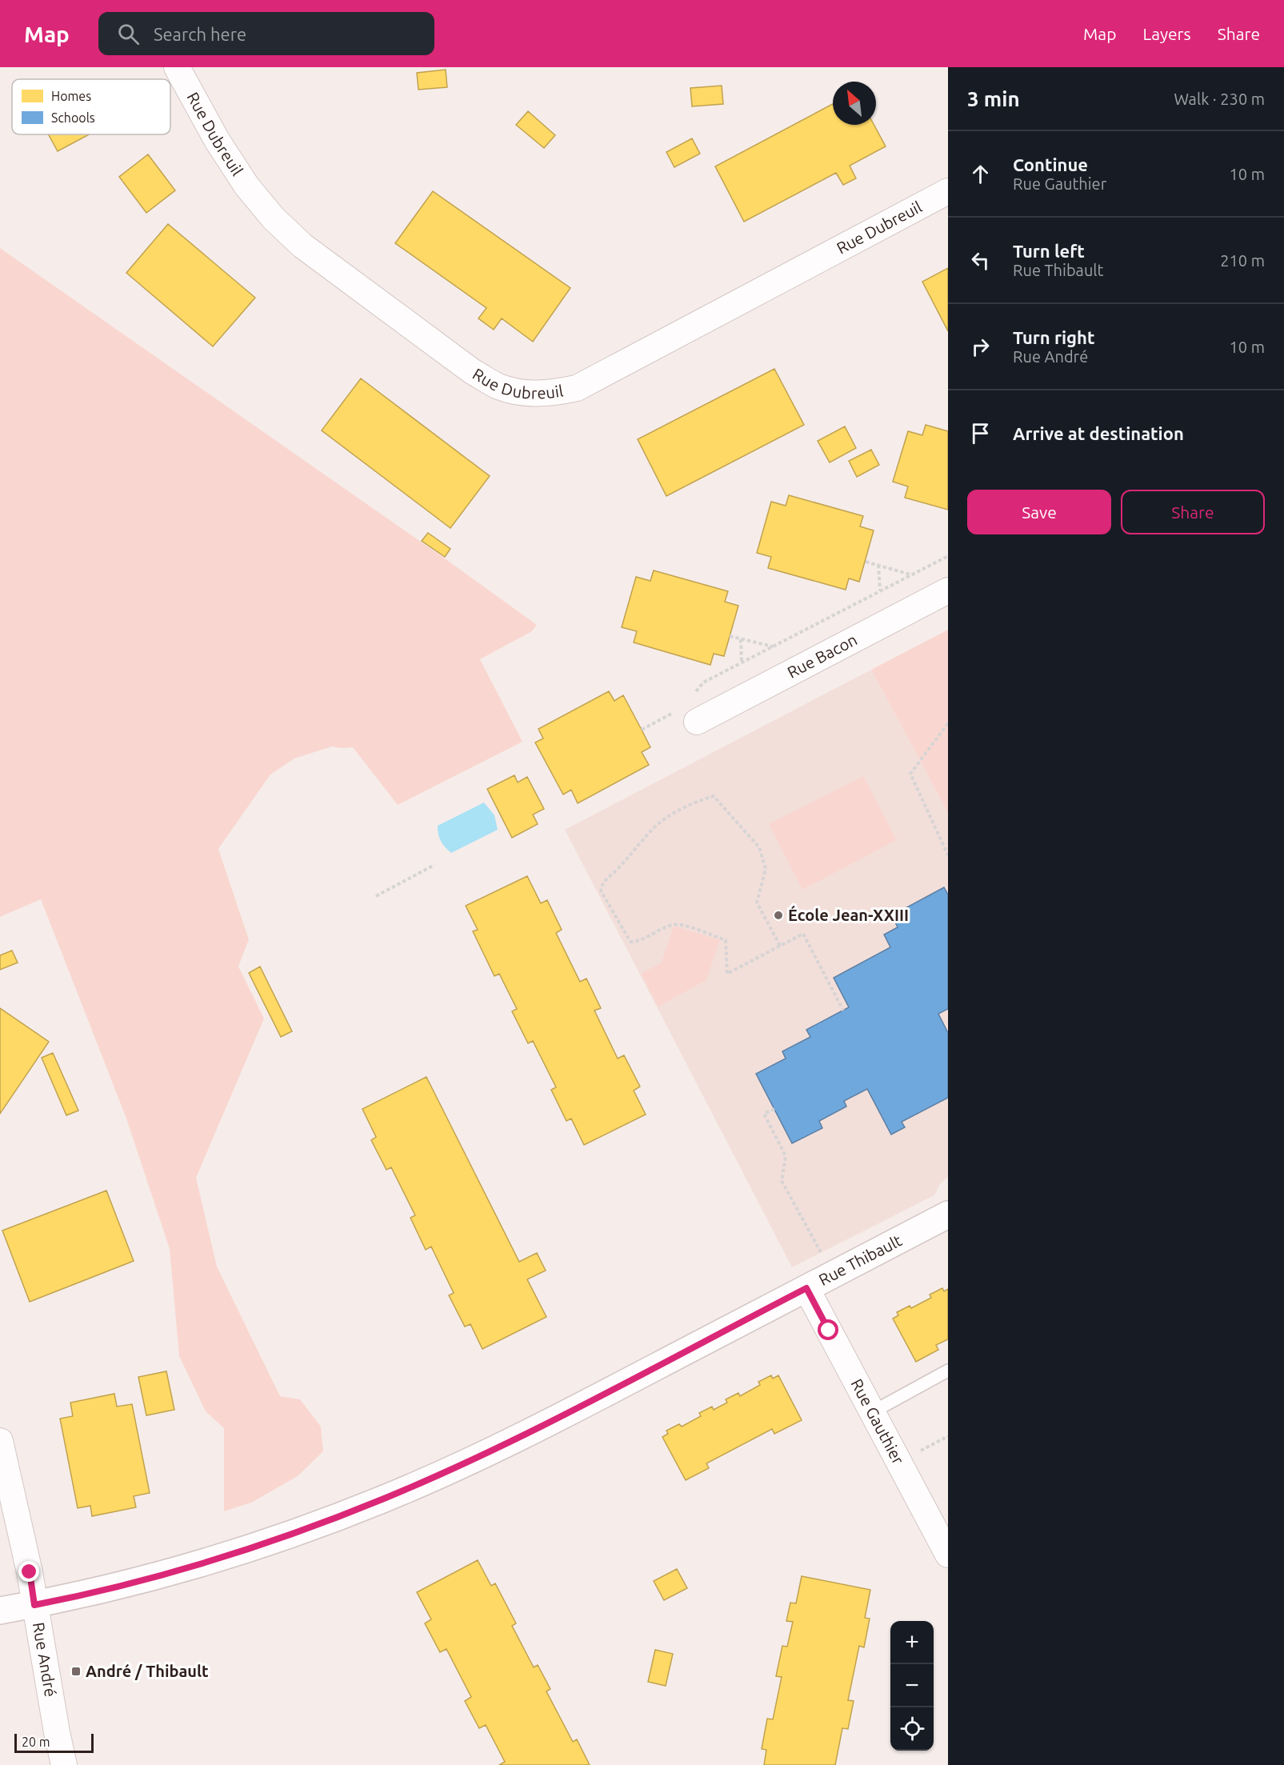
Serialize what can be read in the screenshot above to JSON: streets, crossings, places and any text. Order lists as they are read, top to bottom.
{
  "streets": {
    "street": [
      "Rue Dubreuil",
      "Rue Bacon",
      "Rue Thibault",
      "Rue Gauthier",
      "Rue André"
    ]
  },
  "crossings": [
    ["Rue Thibault", "Rue Gauthier"],
    ["Rue Thibault", "Rue André"]
  ],
  "places": {
    "other": ["École Jean-XXIII"],
    "transit": ["André / Thibault"]
  },
  "legend": ["Homes", "Schools"],
  "scale_bar": "20 m",
  "north": "top left",
  "page": {
    "header": "Map",
    "search": "Search here",
    "nav": ["Map", "Layers", "Share"],
    "heading": ["3 min", "Walk · 230 m"],
    "list": [
      ["Continue", "Rue Gauthier", "10 m"],
      ["Turn left", "Rue Thibault", "210 m"],
      ["Turn right", "Rue André", "10 m"],
      "Arrive at destination"
    ],
    "buttons": ["Save", "Share"],
    "map_buttons": ["+", "−"],
    "scale": "20 m"
  }
}
